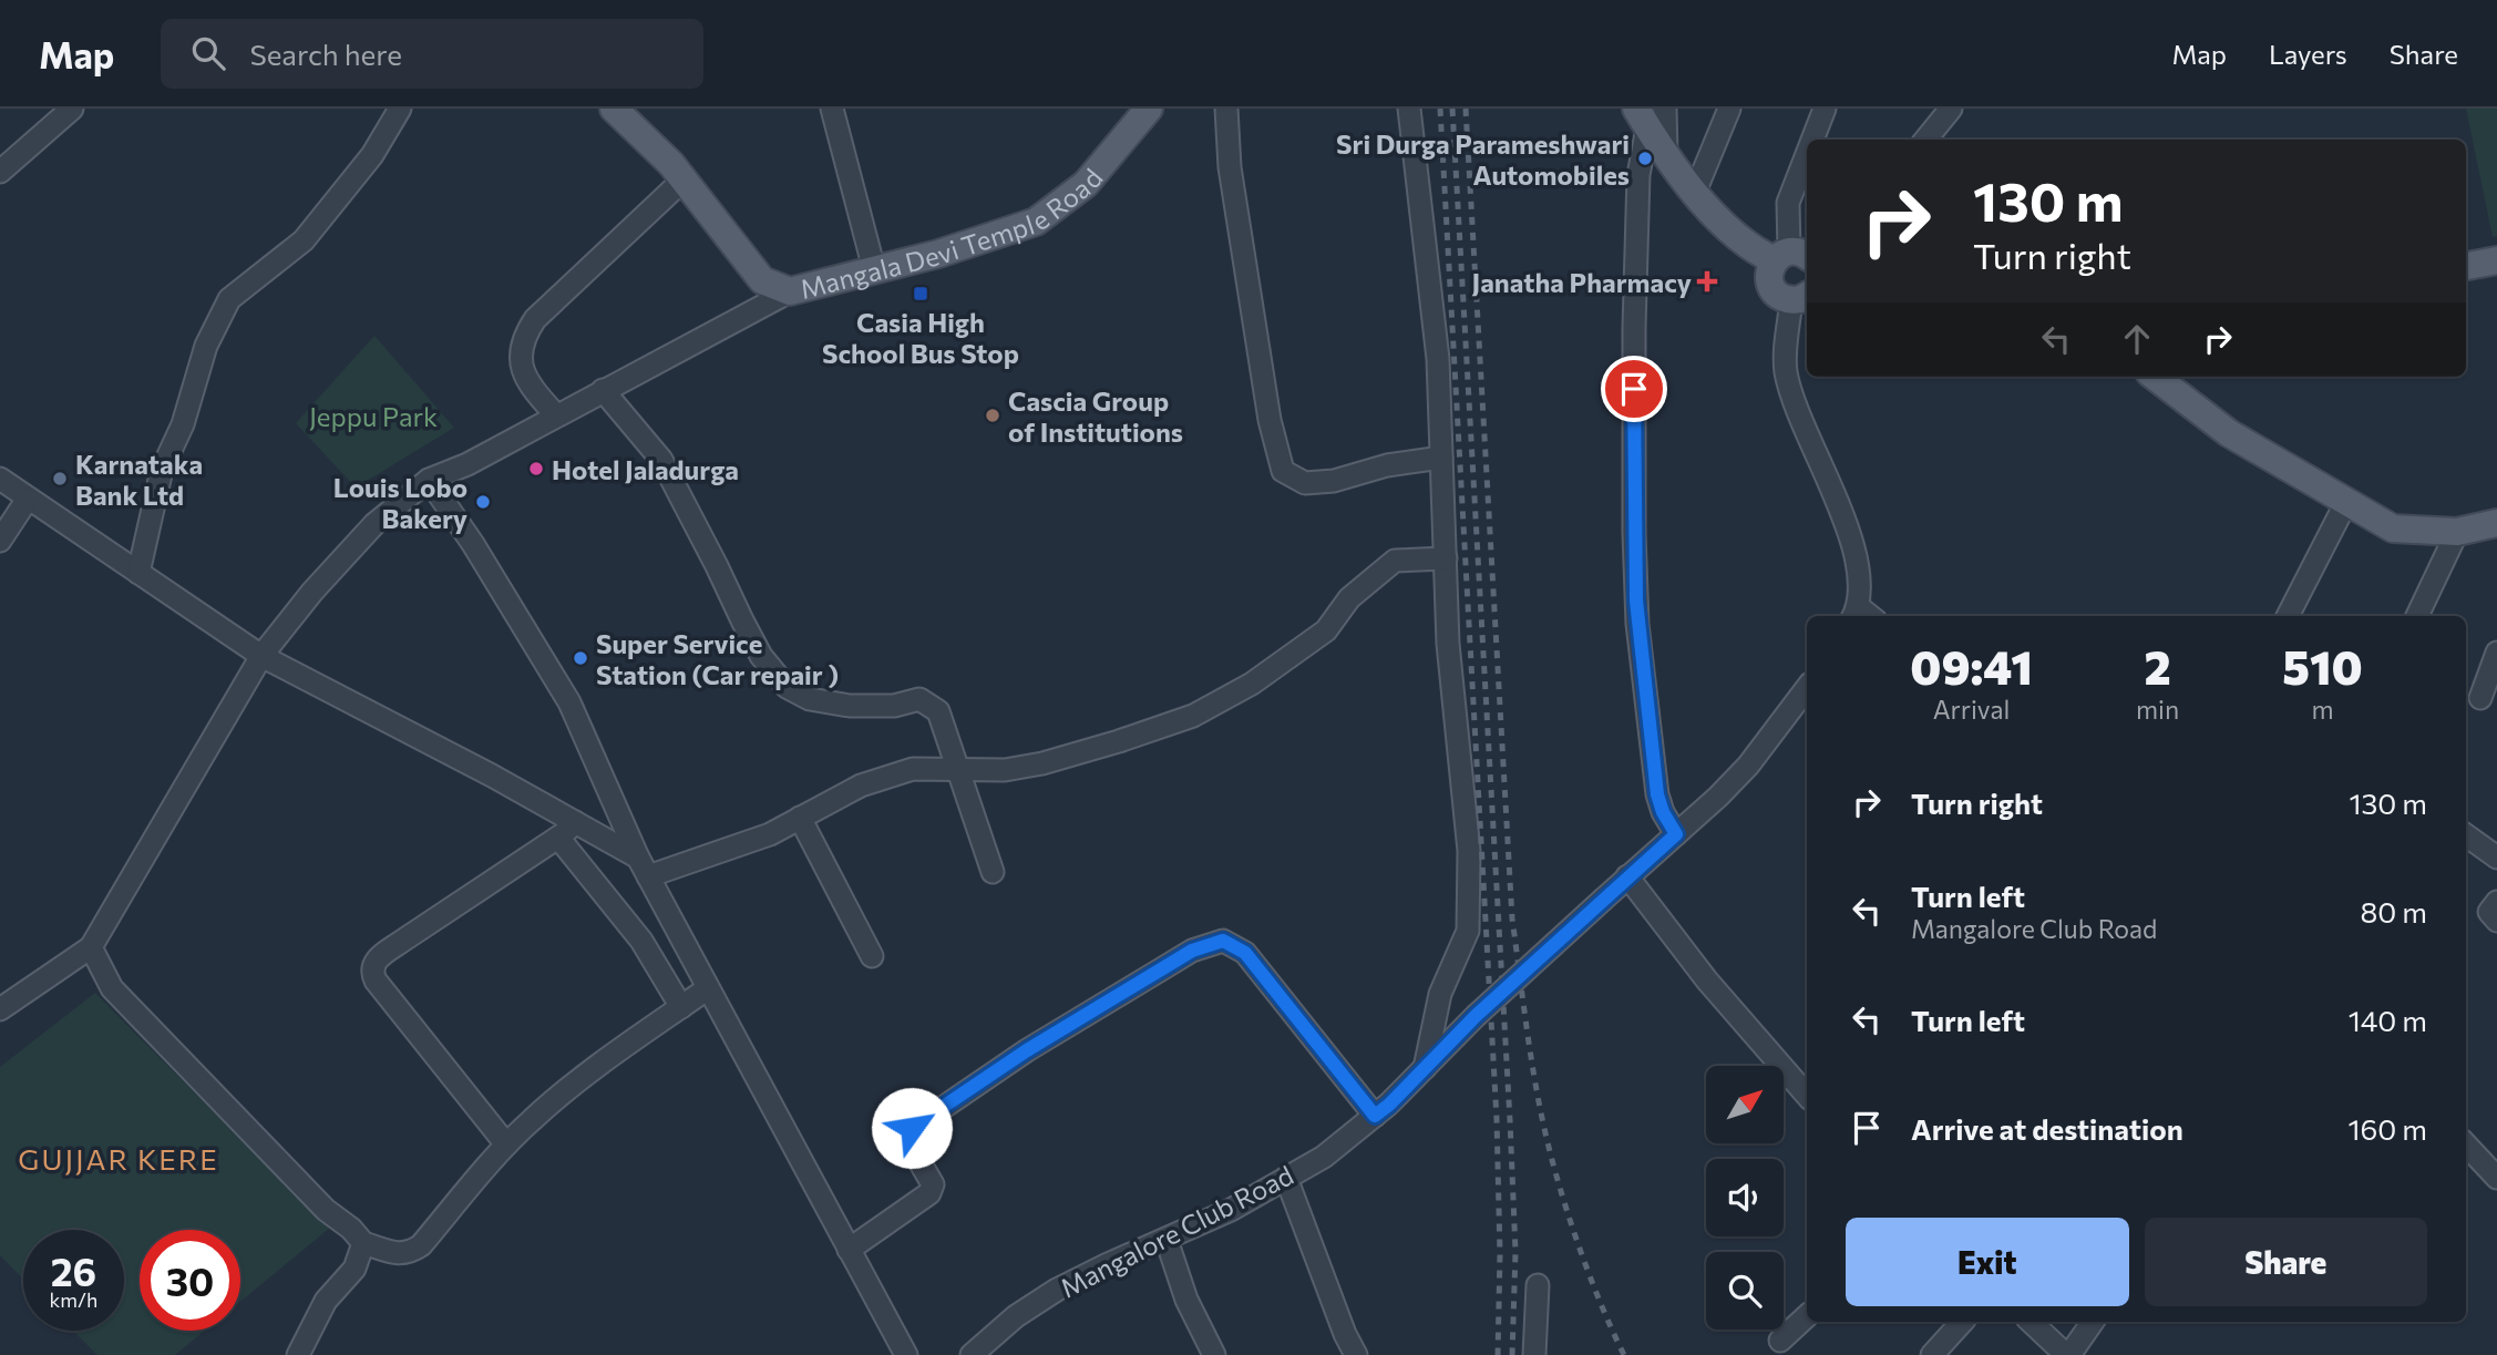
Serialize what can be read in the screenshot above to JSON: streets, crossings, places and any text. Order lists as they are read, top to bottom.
{
  "streets": {
    "main road": ["Mangala Devi Temple Road"],
    "street": ["Mangalore Club Road"]
  },
  "districts": ["GUJJAR KERE"],
  "parks": ["Jeppu Park"],
  "places": {
    "other": [
      "Sri Durga Parameshwari Automobiles",
      "Cascia Group of Institutions",
      "Hotel Jaladurga",
      "Karnataka Bank Ltd",
      "Louis Lobo Bakery",
      "Super Service Station (Car repair )"
    ],
    "health": ["Janatha Pharmacy"],
    "transit": ["Casia High School Bus Stop"]
  },
  "north": "top right",
  "page": {
    "header": "Map",
    "search": "Search here",
    "nav": ["Map", "Layers", "Share"],
    "turn": ["130 m", "Turn right"],
    "eta": [
      "09:41",
      "Arrival",
      "2",
      "min",
      "510",
      "m"
    ],
    "list": [
      {
        "name": "Turn right",
        "value": "130 m"
      },
      {
        "name": "Turn left",
        "note": "Mangalore Club Road",
        "value": "80 m"
      },
      {
        "name": "Turn left",
        "value": "140 m"
      },
      {
        "name": "Arrive at destination",
        "value": "160 m"
      }
    ],
    "buttons": ["Exit", "Share"],
    "speed": "26 km/h",
    "limit": "30"
  }
}
